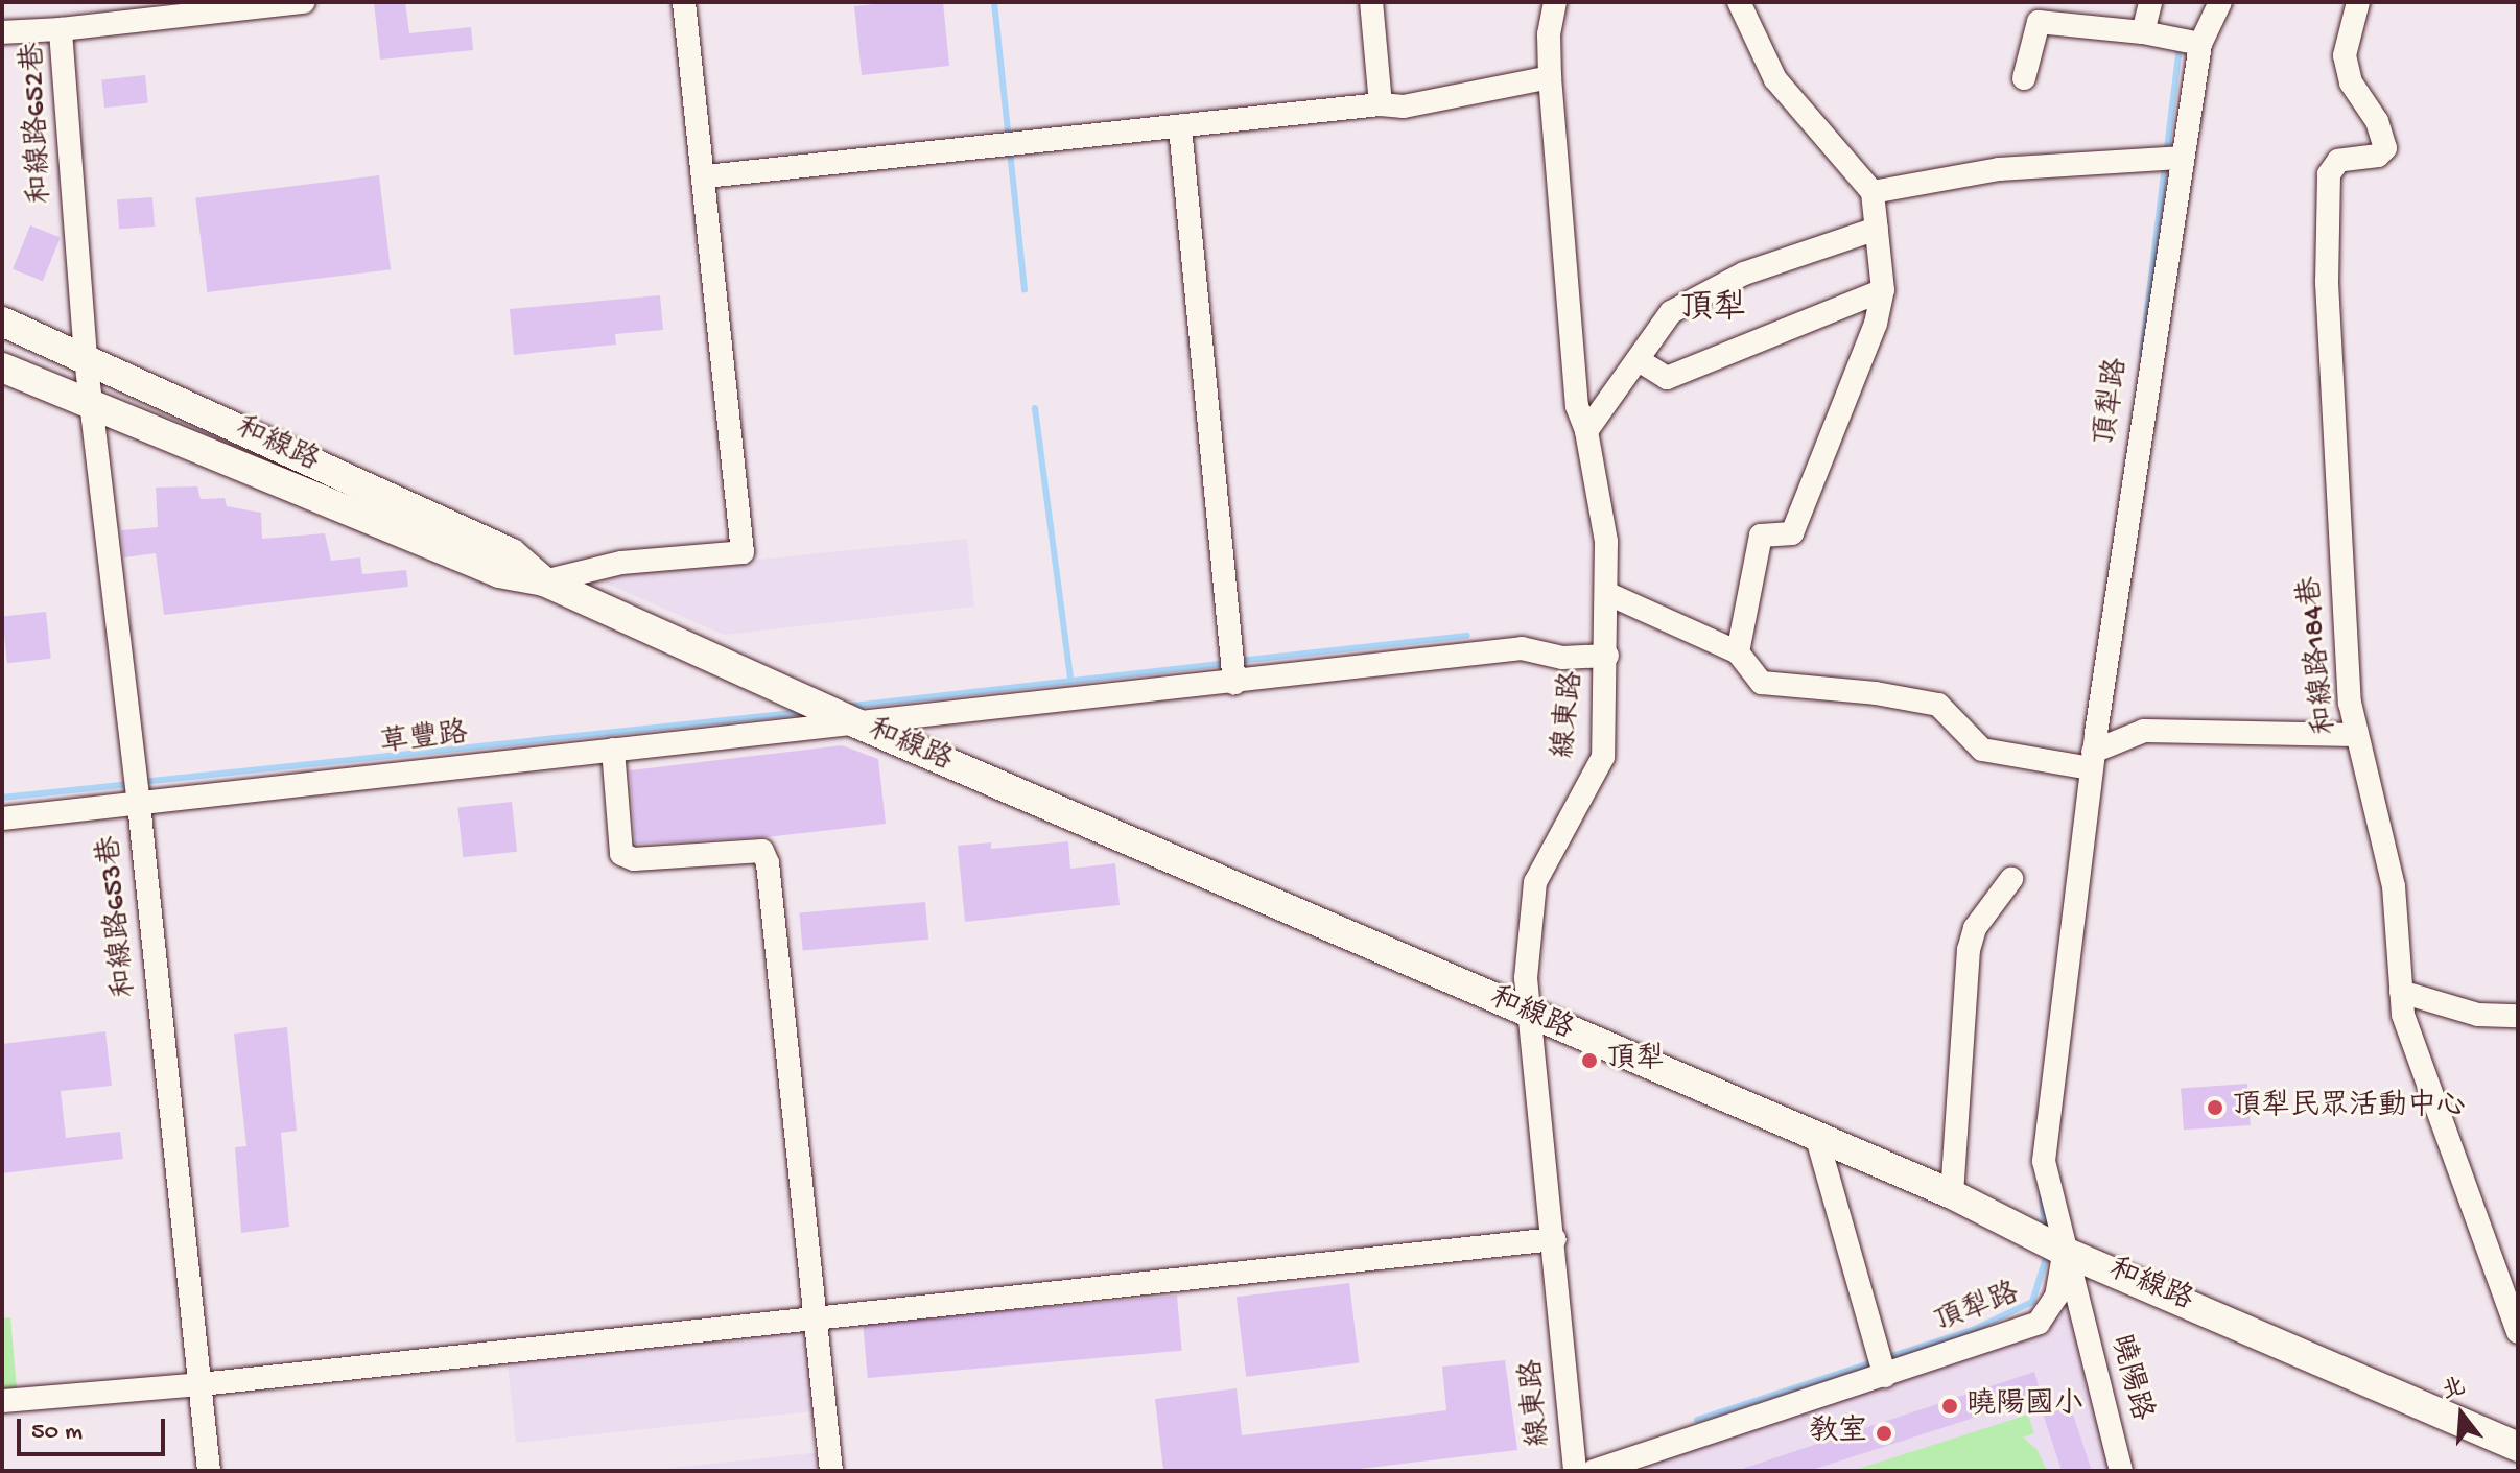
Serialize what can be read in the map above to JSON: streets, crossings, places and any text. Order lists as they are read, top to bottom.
{
  "streets": {
    "main road": ["和線路"],
    "street": [
      "和線路652巷",
      "頂犁路",
      "和線路184巷",
      "線東路",
      "草豐路",
      "和線路653巷",
      "曉陽路"
    ]
  },
  "crossings": [
    ["和線路652巷", "和線路"],
    ["和線路652巷", "和線路653巷"],
    ["頂犁路", "和線路"],
    ["頂犁路", "曉陽路"],
    ["和線路", "線東路"],
    ["和線路", "草豐路"],
    ["和線路", "和線路653巷"],
    ["和線路", "曉陽路"],
    ["線東路", "草豐路"],
    ["草豐路", "和線路653巷"]
  ],
  "districts": ["頂犁"],
  "places": [
    "頂犁",
    "頂犁民眾活動中心",
    "曉陽國小",
    "教室"
  ],
  "scale_bar": "50 m",
  "north": "top"
}
